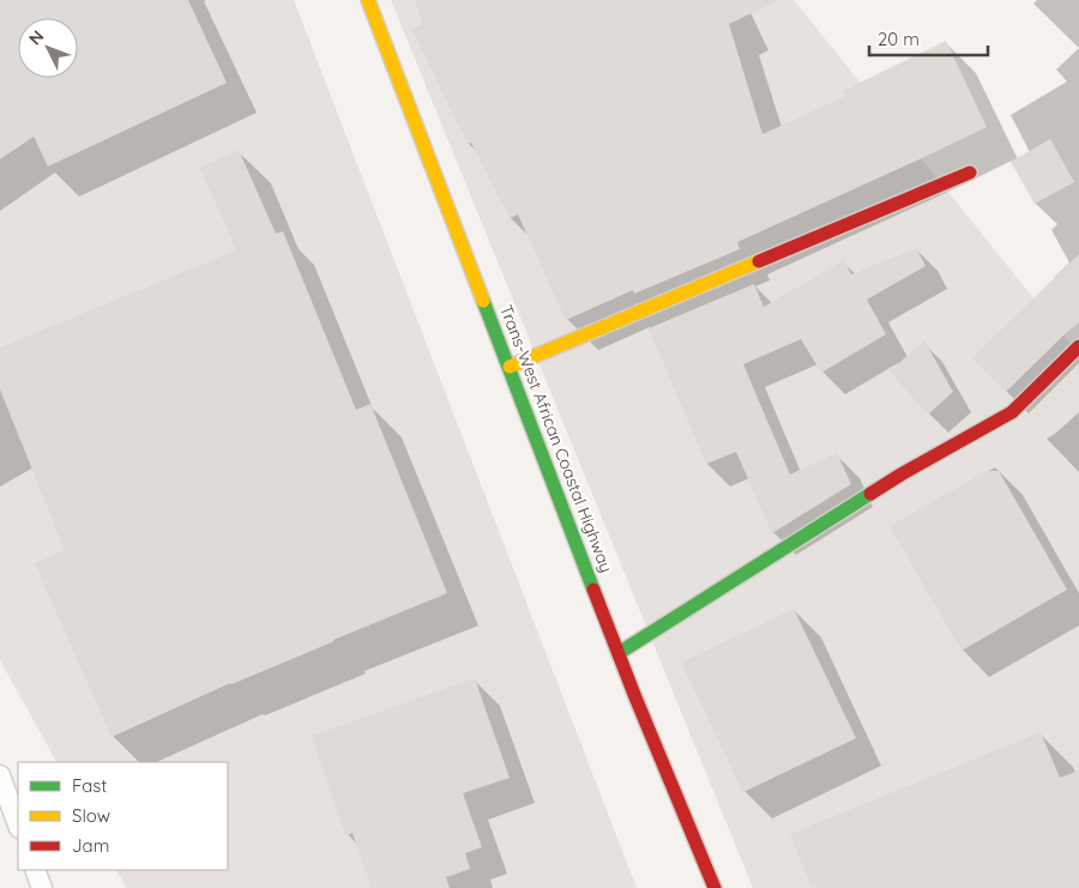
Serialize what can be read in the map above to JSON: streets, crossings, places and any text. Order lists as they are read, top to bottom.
{
  "streets": {
    "main road": ["Trans-West African Coastal Highway"]
  },
  "legend": ["Fast", "Slow", "Jam"],
  "scale_bar": "20 m",
  "north": "top left"
}
